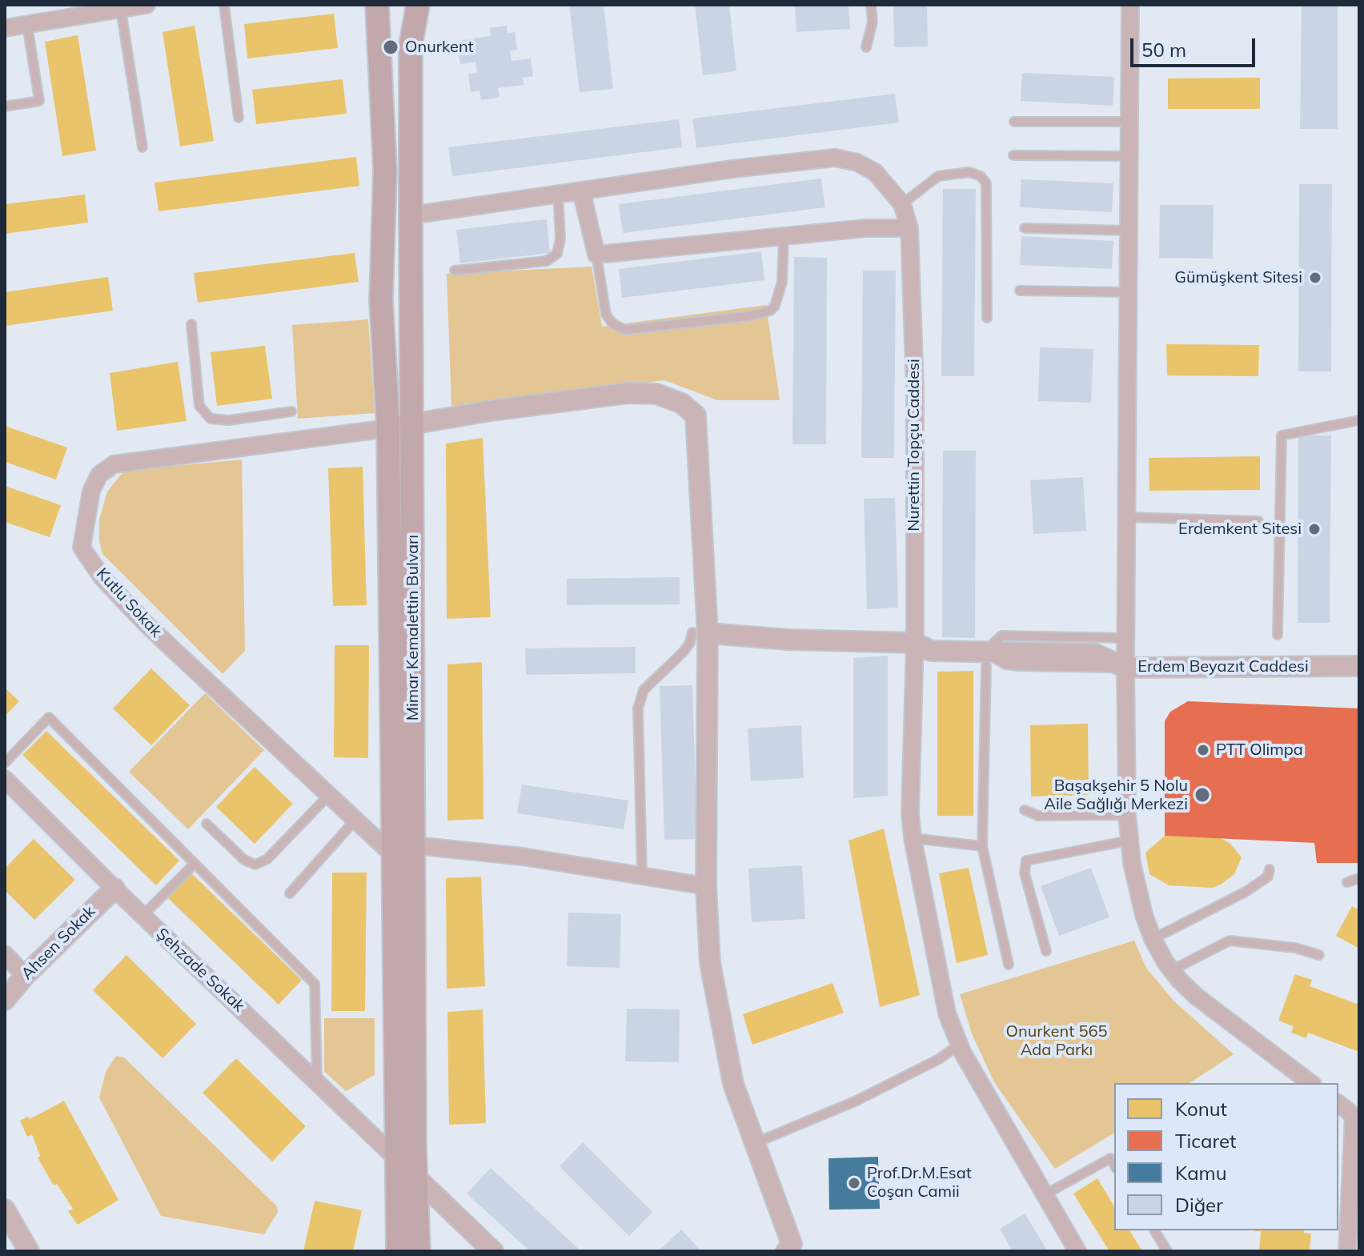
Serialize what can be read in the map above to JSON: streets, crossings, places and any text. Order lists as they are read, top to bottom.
{
  "streets": {
    "main road": ["Mimar Kemalettin Bulvarı"],
    "street": [
      "Nurettin Topçu Caddesi",
      "Kutlu Sokak",
      "Erdem Beyazıt Caddesi",
      "Ahsen Sokak",
      "Şehzade Sokak"
    ]
  },
  "crossings": [
    ["Nurettin Topçu Caddesi", "Mimar Kemalettin Bulvarı"],
    ["Nurettin Topçu Caddesi", "Erdem Beyazıt Caddesi"],
    ["Ahsen Sokak", "Şehzade Sokak"]
  ],
  "parks": ["Onurkent 565 Ada Parkı"],
  "places": [
    "Onurkent",
    "Gümüşkent Sitesi",
    "Erdemkent Sitesi",
    "PTT Olimpa",
    "Başakşehir 5 Nolu Aile Sağlığı Merkezi",
    "Prof.Dr.M.Esat Coşan Camii"
  ],
  "legend": [
    "Konut",
    "Ticaret",
    "Kamu",
    "Diğer"
  ],
  "scale_bar": "50 m"
}
